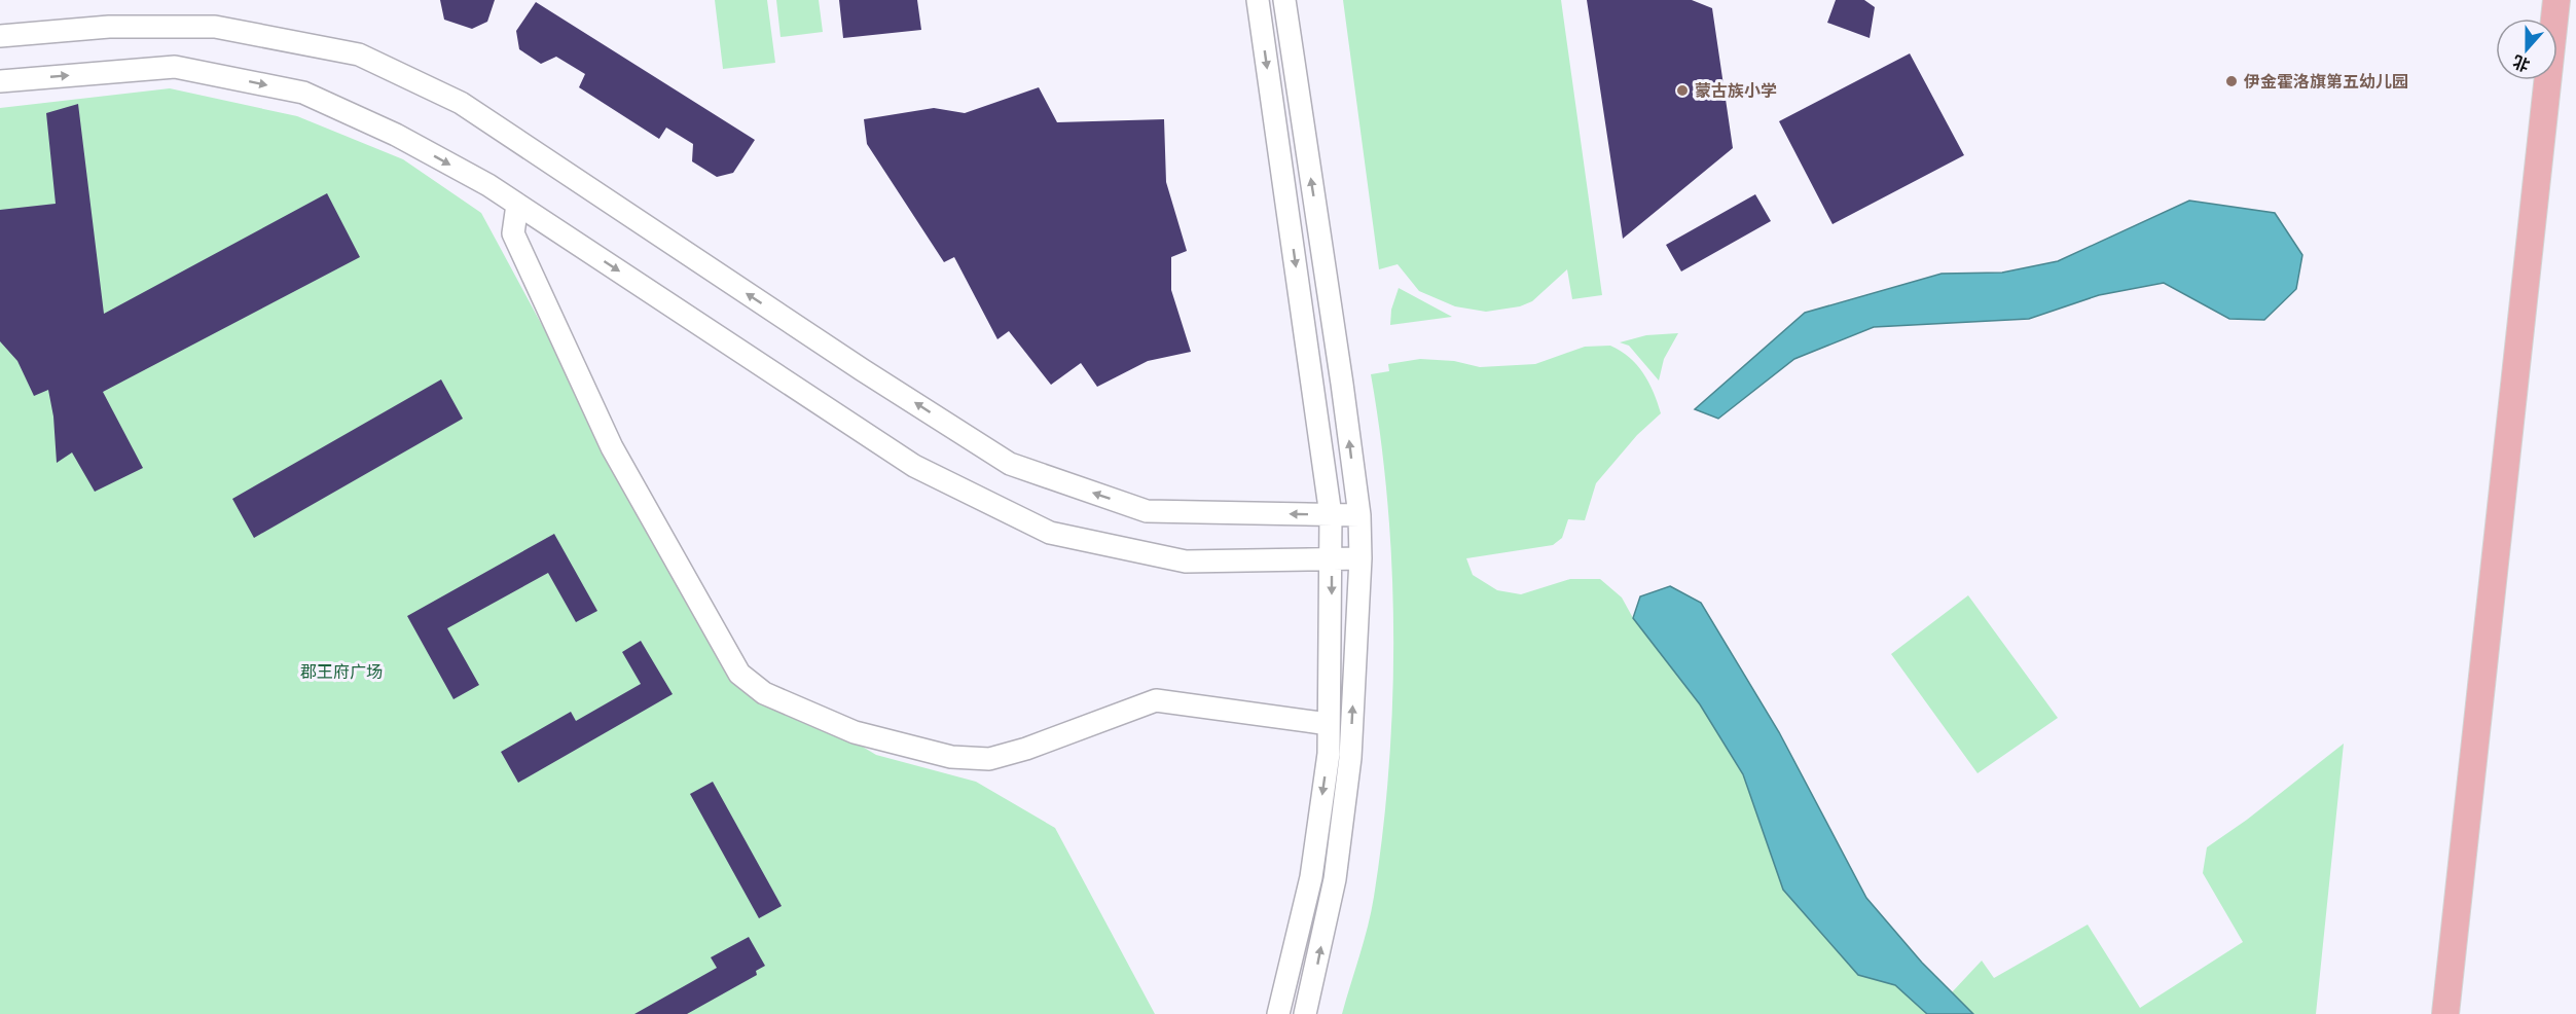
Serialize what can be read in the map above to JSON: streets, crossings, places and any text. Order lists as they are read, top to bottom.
{
  "parks": ["郡王府广场"],
  "places": ["伊金霍洛旗第五幼儿园", "蒙古族小学"],
  "north": "bottom"
}
